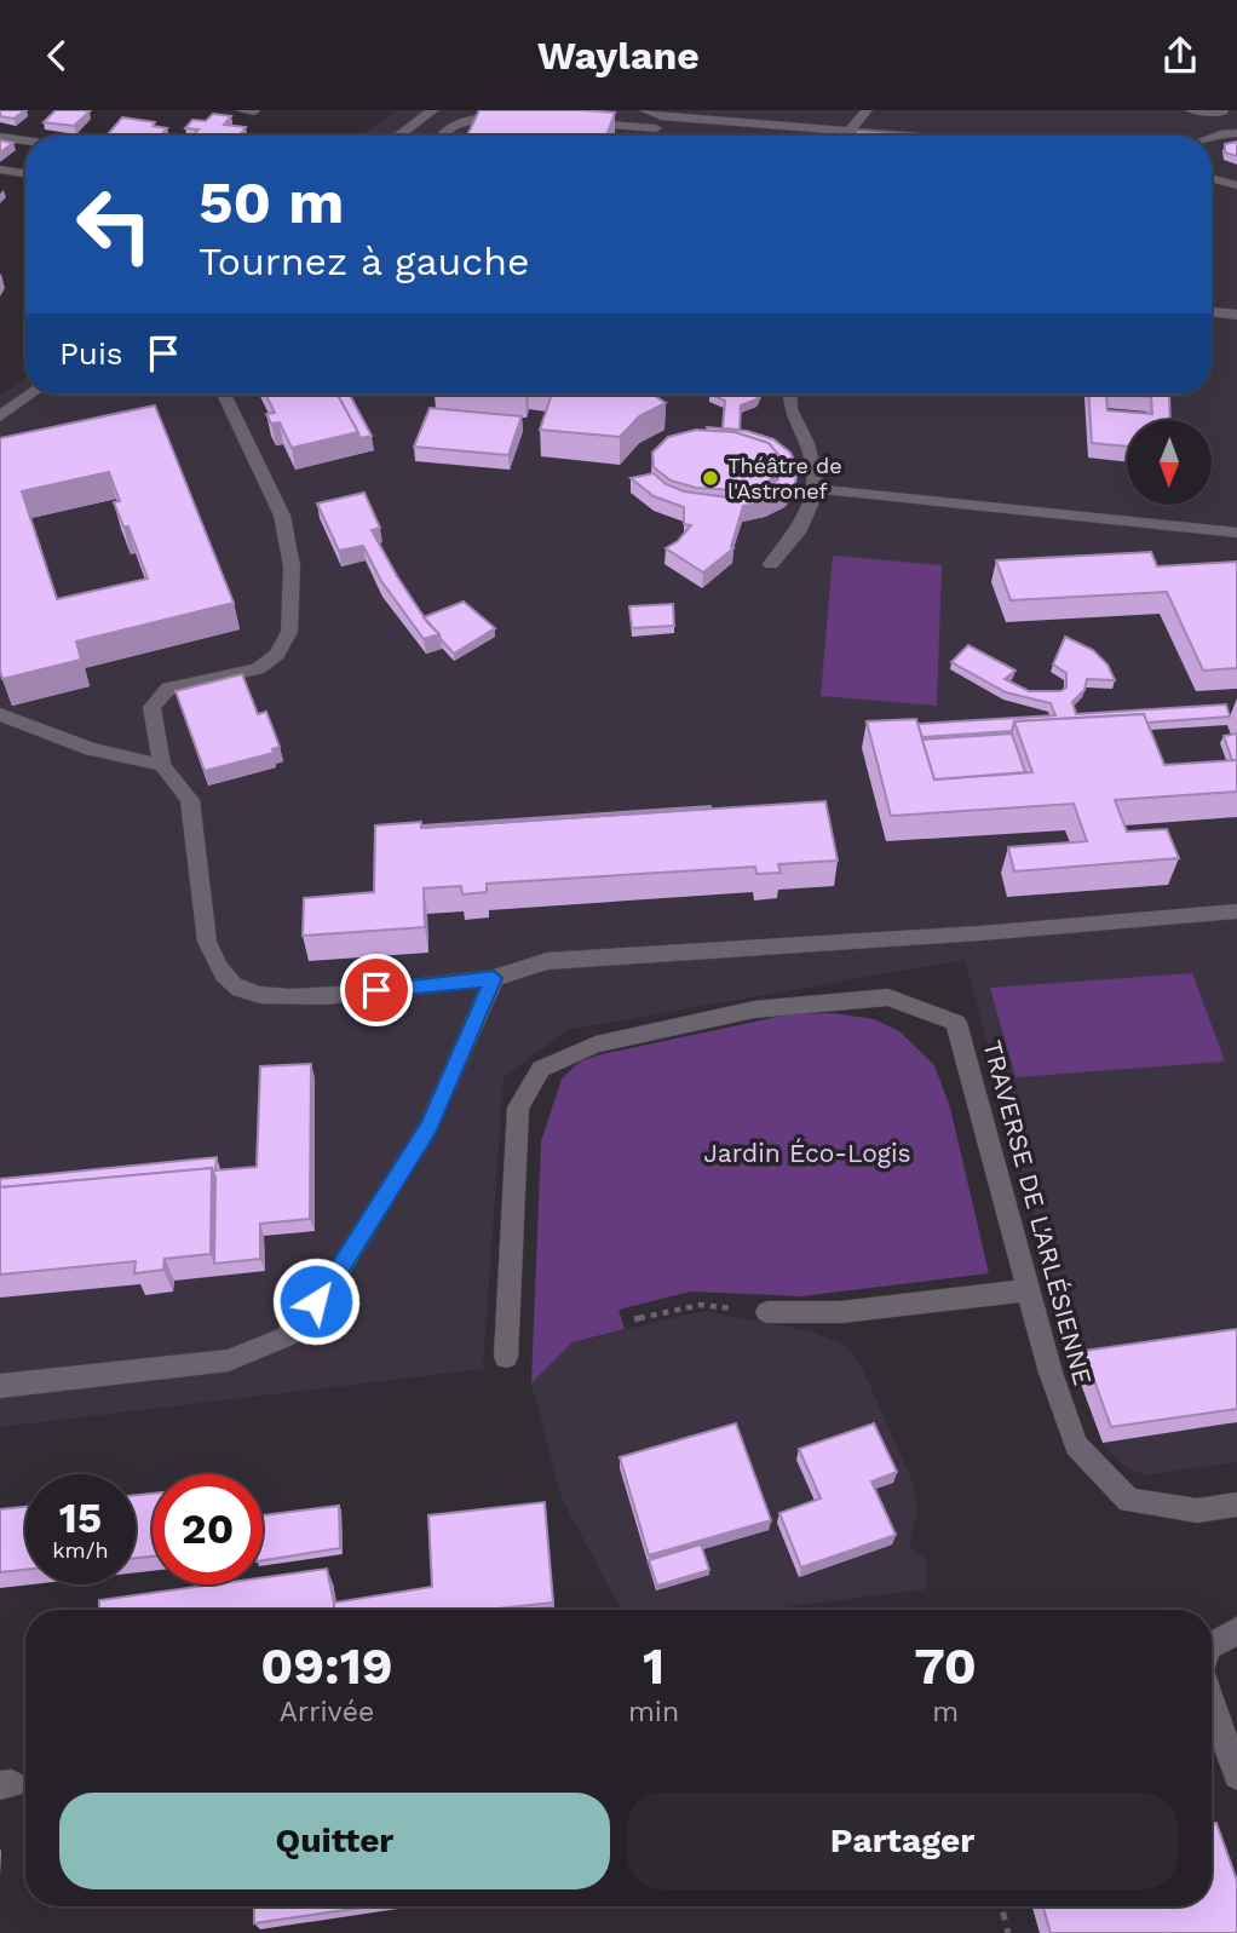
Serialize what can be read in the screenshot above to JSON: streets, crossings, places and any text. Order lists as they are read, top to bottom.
{
  "streets": {
    "street": ["TRAVERSE DE L'ARLÉSIENNE"]
  },
  "parks": ["Jardin Éco-Logis"],
  "places": ["Théâtre de l'Astronef"],
  "north": "bottom",
  "page": {
    "header": "Waylane",
    "turn": ["50 m", "Tournez à gauche"],
    "then": "Puis",
    "speed": "15 km/h",
    "limit": "20",
    "eta": [
      "09:19",
      "Arrivée",
      "1",
      "min",
      "70",
      "m"
    ],
    "buttons": ["Quitter", "Partager"]
  }
}
